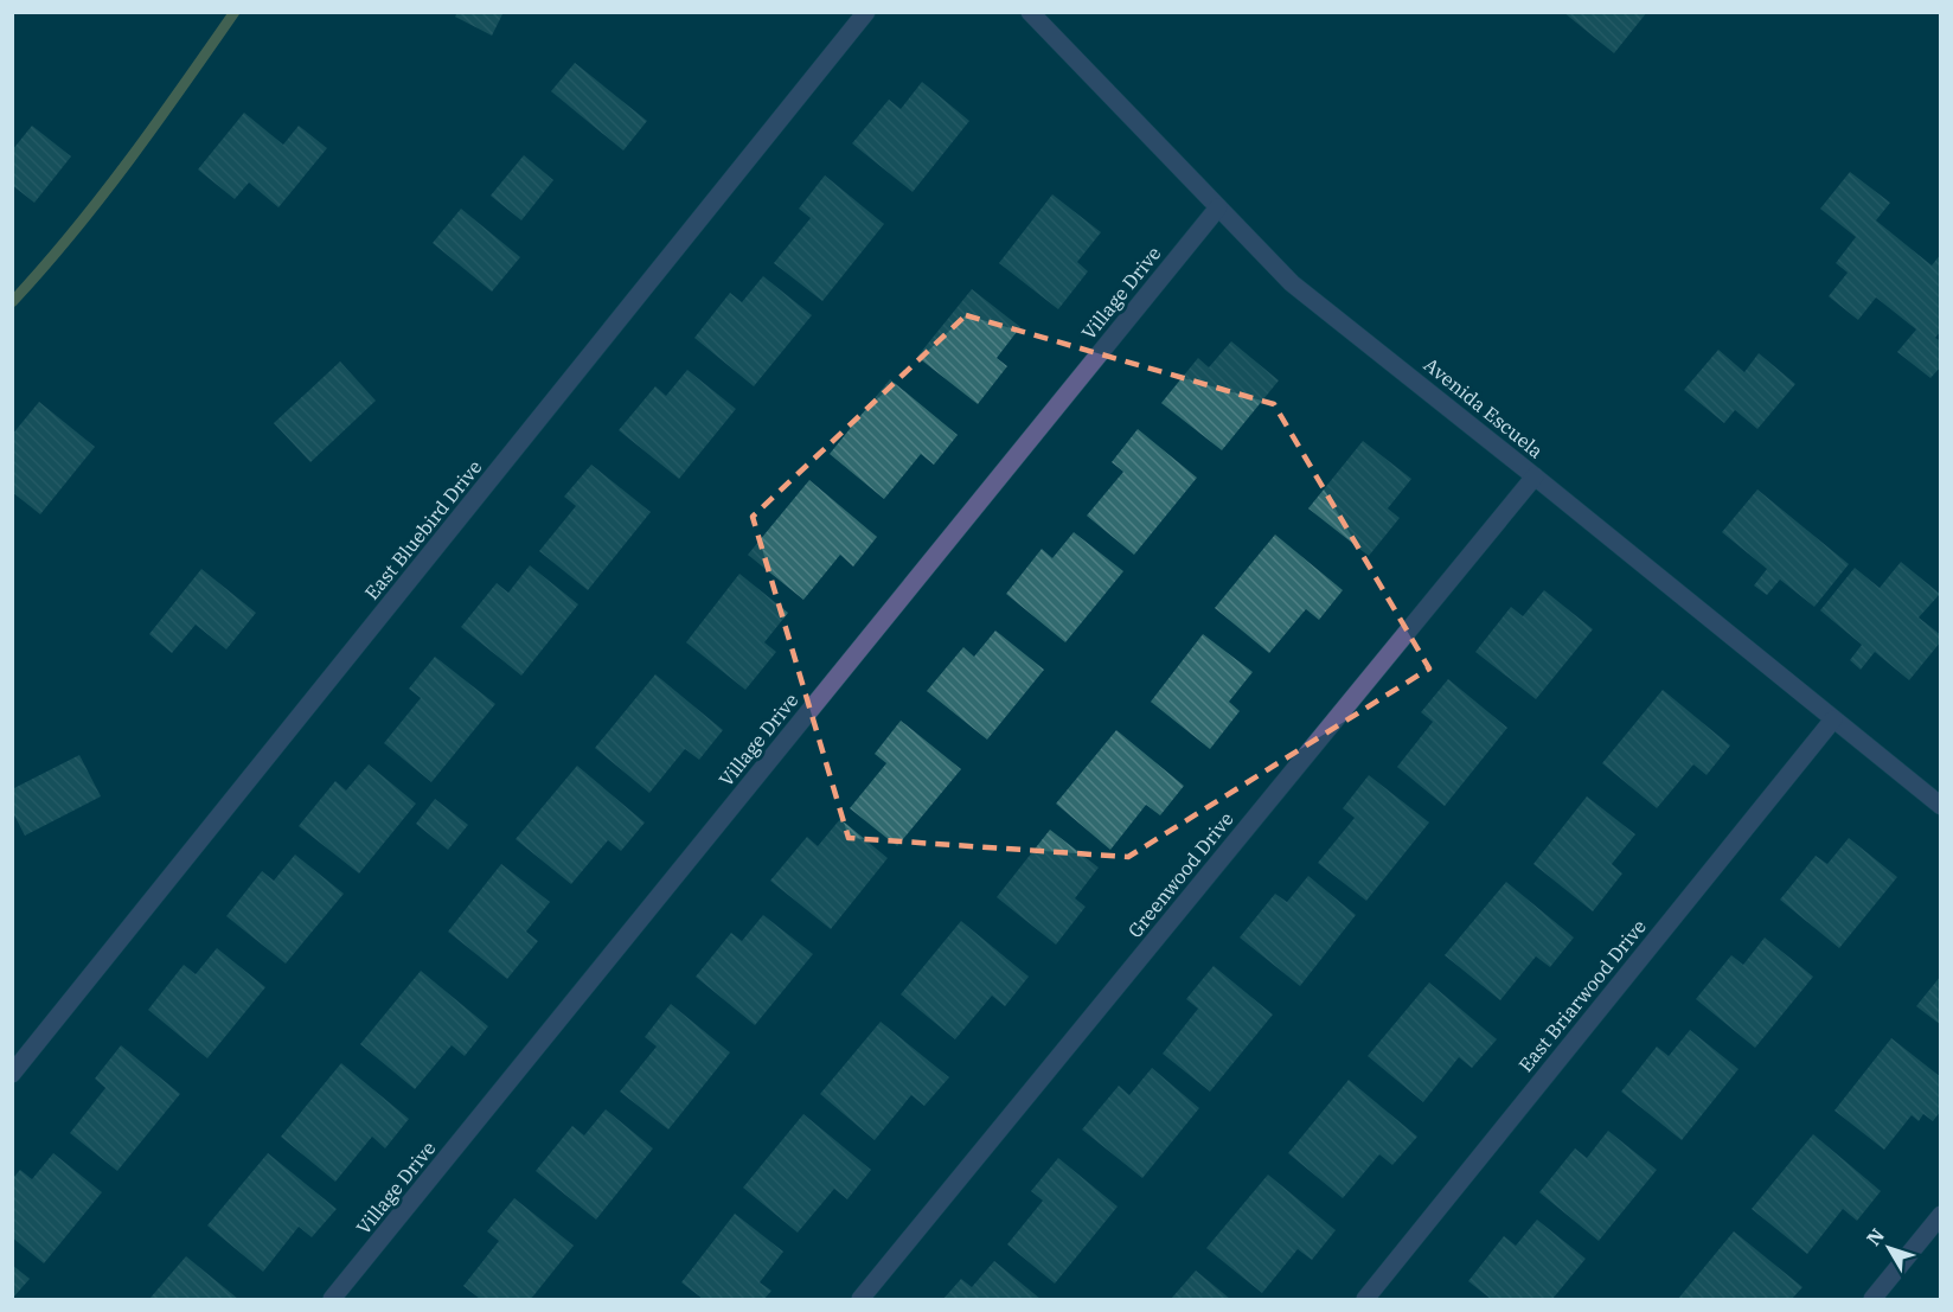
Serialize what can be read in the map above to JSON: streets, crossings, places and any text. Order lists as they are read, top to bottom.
{
  "streets": {
    "street": [
      "Village Drive",
      "Avenida Escuela",
      "East Bluebird Drive",
      "Greenwood Drive",
      "East Briarwood Drive"
    ]
  },
  "crossings": [
    ["Village Drive", "Avenida Escuela"],
    ["Avenida Escuela", "Greenwood Drive"],
    ["Avenida Escuela", "East Briarwood Drive"]
  ],
  "north": "top left"
}
